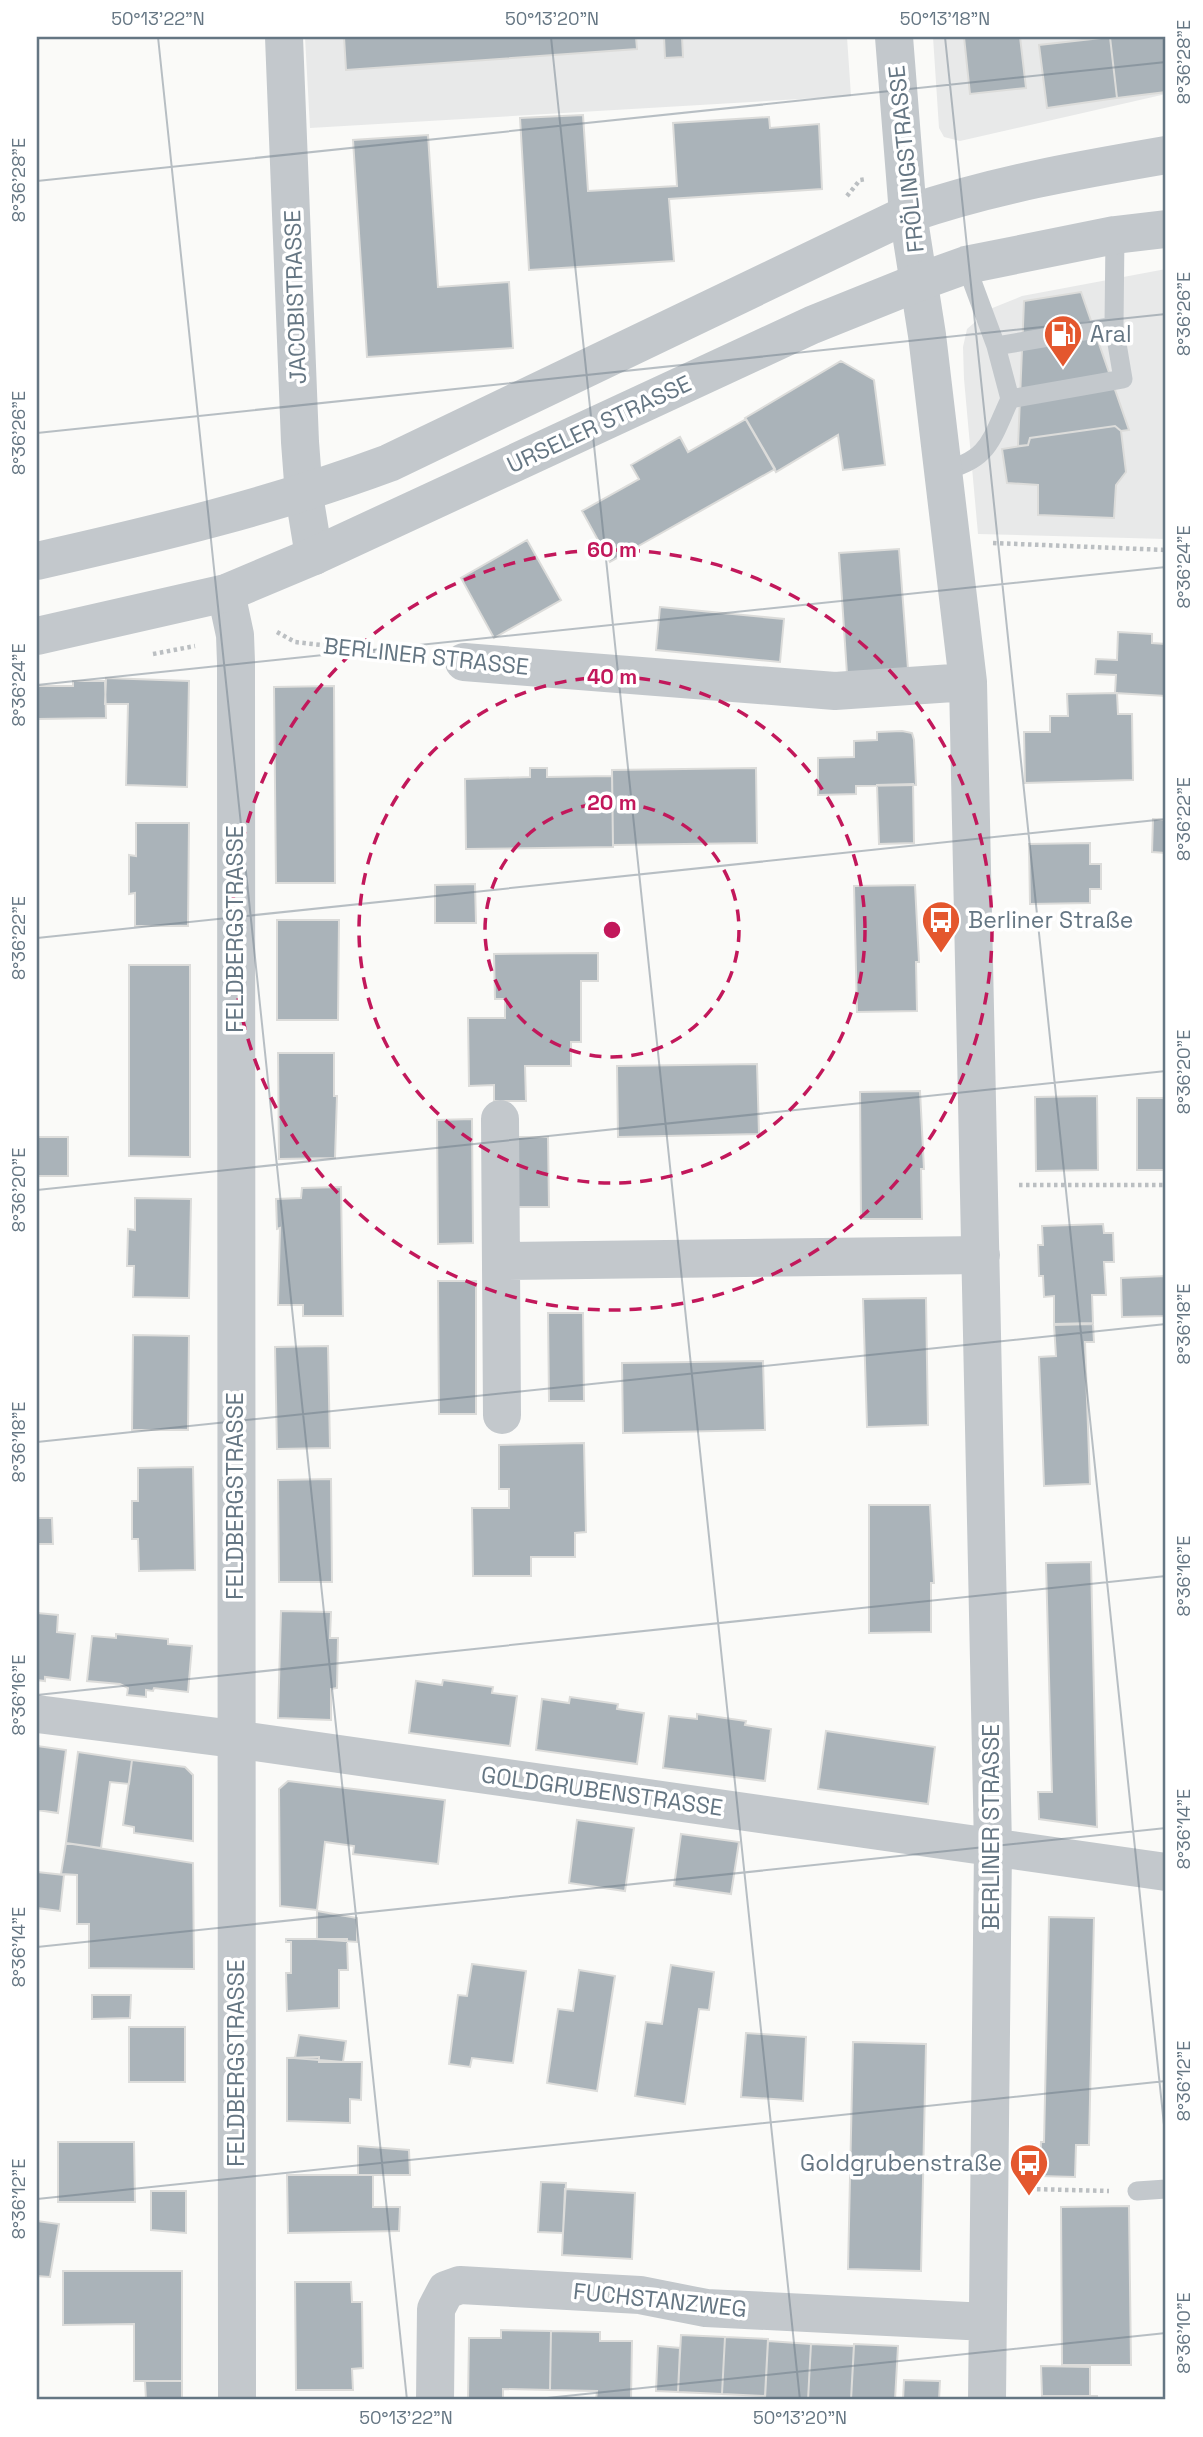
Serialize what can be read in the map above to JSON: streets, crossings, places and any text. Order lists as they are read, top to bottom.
{
  "streets": {
    "street": [
      "FRÖLINGSTRASSE",
      "JACOBISTRASSE",
      "URSELER STRASSE",
      "BERLINER STRASSE",
      "FELDBERGSTRASSE",
      "GOLDGRUBENSTRASSE",
      "FUCHSTANZWEG"
    ]
  },
  "crossings": [
    ["FRÖLINGSTRASSE", "URSELER STRASSE"],
    ["FRÖLINGSTRASSE", "BERLINER STRASSE"],
    ["JACOBISTRASSE", "URSELER STRASSE"],
    ["URSELER STRASSE", "BERLINER STRASSE"],
    ["URSELER STRASSE", "FELDBERGSTRASSE"],
    ["BERLINER STRASSE", "GOLDGRUBENSTRASSE"],
    ["BERLINER STRASSE", "FUCHSTANZWEG"],
    ["FELDBERGSTRASSE", "GOLDGRUBENSTRASSE"]
  ],
  "places": {
    "fuel station": ["Aral"],
    "bus stop": ["Berliner Straße", "Goldgrubenstraße"]
  },
  "coordinates": [
    "50°13'22\"N",
    "50°13'20\"N",
    "50°13'18\"N",
    "8°36'28\"E",
    "8°36'26\"E",
    "8°36'24\"E",
    "8°36'22\"E",
    "8°36'20\"E",
    "8°36'18\"E",
    "8°36'16\"E",
    "8°36'14\"E",
    "8°36'12\"E",
    "8°36'10\"E"
  ],
  "rings": ["60 m", "40 m", "20 m"]
}
